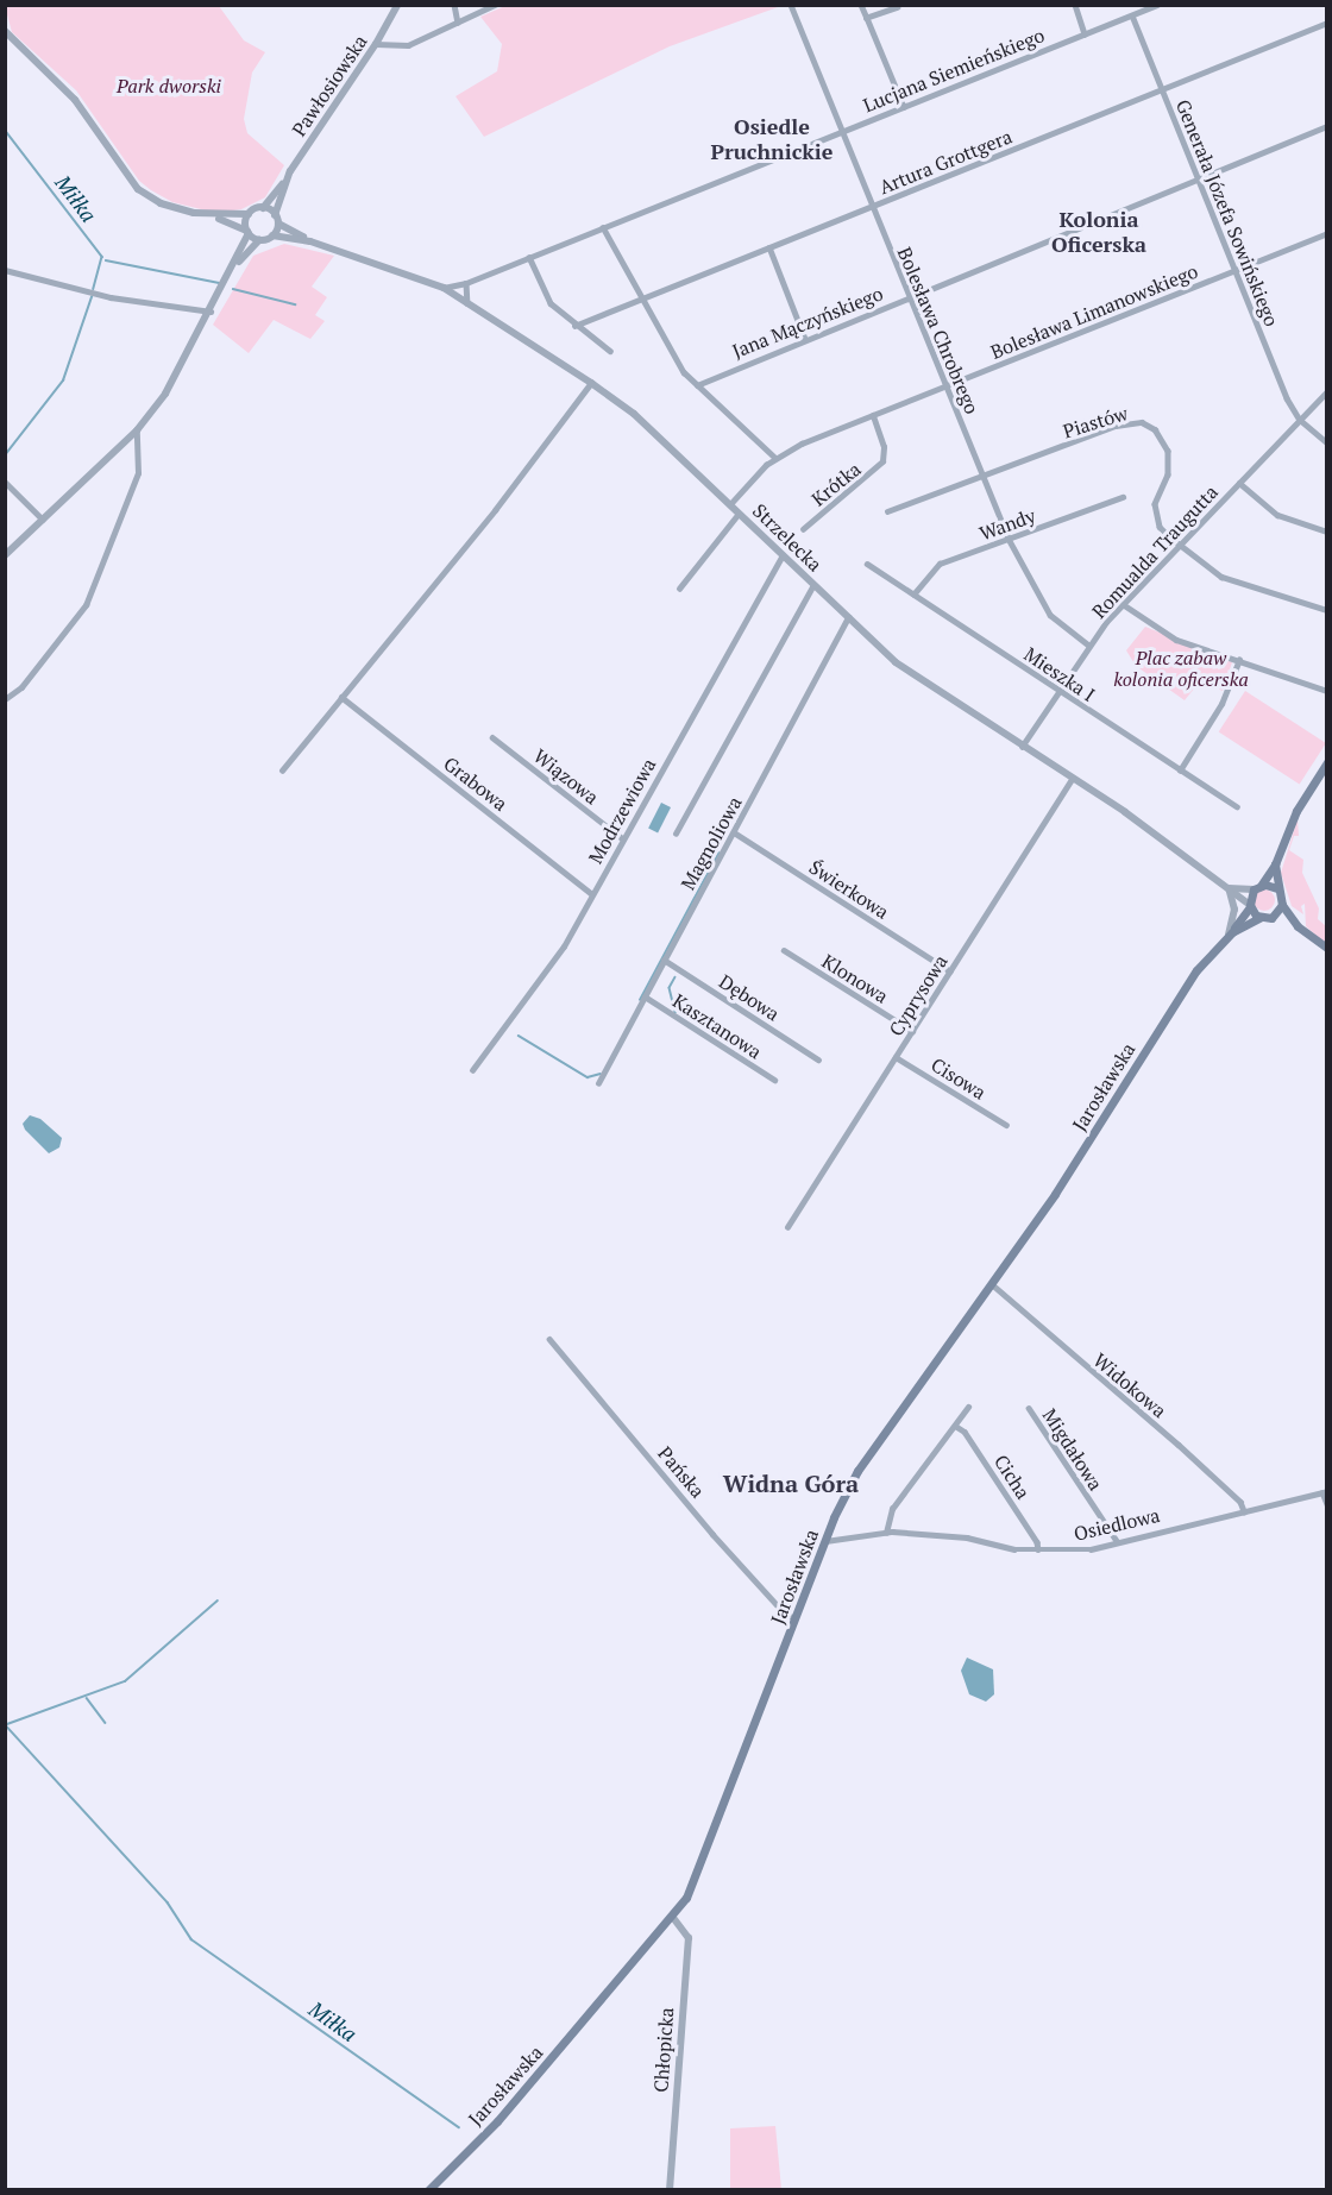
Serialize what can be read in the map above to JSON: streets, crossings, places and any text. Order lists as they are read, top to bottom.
{
  "streets": {
    "main road": ["Jarosławska"],
    "street": [
      "Lucjana Siemieńskiego",
      "Pawłosiowska",
      "Artura Grottgera",
      "Generała Józefa Sowińskiego",
      "Bolesława Limanowskiego",
      "Jana Mączyńskiego",
      "Bolesława Chrobrego",
      "Piastów",
      "Krótka",
      "Wandy",
      "Strzelecka",
      "Romualda Traugutta",
      "Mieszka I",
      "Wiązowa",
      "Grabowa",
      "Modrzewiowa",
      "Magnoliowa",
      "Świerkowa",
      "Klonowa",
      "Cyprysowa",
      "Dębowa",
      "Kasztanowa",
      "Cisowa",
      "Widokowa",
      "Migdałowa",
      "Pańska",
      "Cicha",
      "Osiedlowa",
      "Chłopicka"
    ]
  },
  "crossings": [
    ["Lucjana Siemieńskiego", "Generała Józefa Sowińskiego"],
    ["Lucjana Siemieńskiego", "Bolesława Chrobrego"],
    ["Lucjana Siemieńskiego", "Strzelecka"],
    ["Pawłosiowska", "Strzelecka"],
    ["Artura Grottgera", "Generała Józefa Sowińskiego"],
    ["Artura Grottgera", "Bolesława Chrobrego"],
    ["Generała Józefa Sowińskiego", "Bolesława Limanowskiego"],
    ["Generała Józefa Sowińskiego", "Jana Mączyńskiego"],
    ["Generała Józefa Sowińskiego", "Romualda Traugutta"],
    ["Bolesława Limanowskiego", "Bolesława Chrobrego"],
    ["Bolesława Limanowskiego", "Krótka"],
    ["Bolesława Limanowskiego", "Strzelecka"],
    ["Jana Mączyńskiego", "Bolesława Chrobrego"],
    ["Bolesława Chrobrego", "Piastów"],
    ["Bolesława Chrobrego", "Wandy"],
    ["Bolesława Chrobrego", "Romualda Traugutta"],
    ["Piastów", "Romualda Traugutta"],
    ["Wandy", "Mieszka I"],
    ["Strzelecka", "Romualda Traugutta"],
    ["Strzelecka", "Modrzewiowa"],
    ["Strzelecka", "Magnoliowa"],
    ["Strzelecka", "Cyprysowa"],
    ["Strzelecka", "Jarosławska"],
    ["Romualda Traugutta", "Mieszka I"],
    ["Wiązowa", "Modrzewiowa"],
    ["Grabowa", "Modrzewiowa"],
    ["Magnoliowa", "Świerkowa"],
    ["Magnoliowa", "Dębowa"],
    ["Magnoliowa", "Kasztanowa"],
    ["Świerkowa", "Cyprysowa"],
    ["Klonowa", "Cyprysowa"],
    ["Cyprysowa", "Cisowa"],
    ["Jarosławska", "Widokowa"],
    ["Jarosławska", "Pańska"],
    ["Jarosławska", "Osiedlowa"],
    ["Jarosławska", "Chłopicka"],
    ["Widokowa", "Osiedlowa"],
    ["Migdałowa", "Osiedlowa"],
    ["Cicha", "Osiedlowa"]
  ],
  "districts": ["Osiedle Pruchnickie", "Kolonia Oficerska", "Widna Góra"],
  "water": ["Miłka"],
  "parks": ["Park dworski", "Plac zabaw kolonia oficerska"]
}
